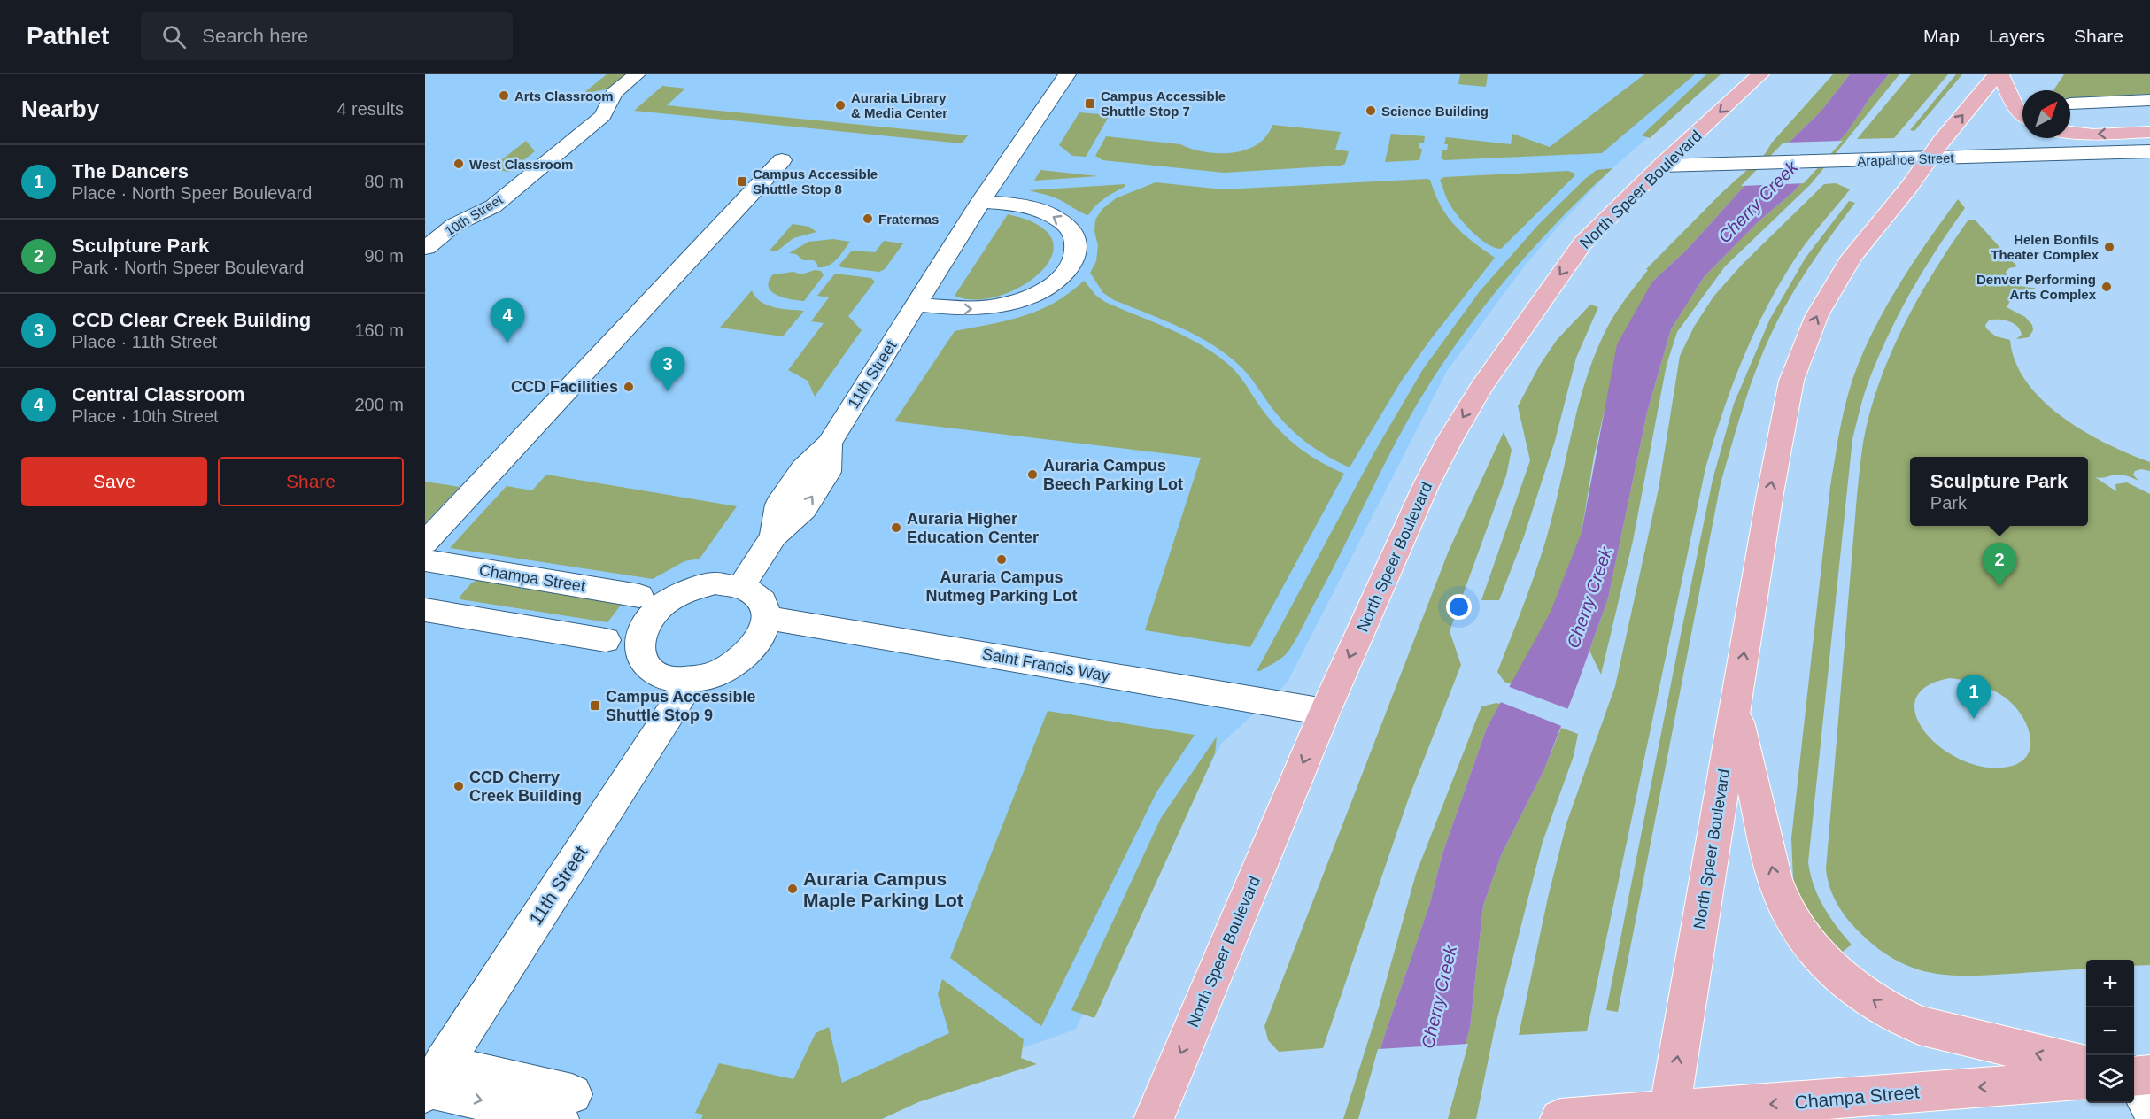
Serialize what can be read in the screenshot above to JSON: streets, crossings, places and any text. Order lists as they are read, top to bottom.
{
  "streets": {
    "main road": ["North Speer Boulevard", "Champa Street"],
    "street": [
      "Arapahoe Street",
      "10th Street",
      "11th Street",
      "Saint Francis Way"
    ]
  },
  "crossings": [
    ["Arapahoe Street", "North Speer Boulevard"],
    ["North Speer Boulevard", "Champa Street"],
    ["North Speer Boulevard", "Saint Francis Way"],
    ["11th Street", "Saint Francis Way"]
  ],
  "one_way": ["Champa Street"],
  "water": ["Cherry Creek"],
  "places": {
    "other": [
      "Arts Classroom",
      "Auraria Library & Media Center",
      "Science Building",
      "West Classroom",
      "Fraternas",
      "Helen Bonfils Theater Complex",
      "Denver Performing Arts Complex",
      "CCD Facilities",
      "Auraria Campus Beech Parking Lot",
      "Auraria Higher Education Center",
      "Auraria Campus Nutmeg Parking Lot",
      "CCD Cherry Creek Building",
      "Auraria Campus Maple Parking Lot"
    ],
    "transit": ["Campus Accessible Shuttle Stop 7", "Campus Accessible Shuttle Stop 8", "Campus Accessible Shuttle Stop 9"]
  },
  "north": "top right",
  "page": {
    "header": "Pathlet",
    "search": "Search here",
    "nav": ["Map", "Layers", "Share"],
    "heading": ["Nearby", "4 results"],
    "list": [
      {
        "mark": "1",
        "name": "The Dancers",
        "note": "Place · North Speer Boulevard",
        "value": "80 m"
      },
      {
        "mark": "2",
        "name": "Sculpture Park",
        "note": "Park · North Speer Boulevard",
        "value": "90 m"
      },
      {
        "mark": "3",
        "name": "CCD Clear Creek Building",
        "note": "Place · 11th Street",
        "value": "160 m"
      },
      {
        "mark": "4",
        "name": "Central Classroom",
        "note": "Place · 10th Street",
        "value": "200 m"
      }
    ],
    "pins": [
      "4",
      "3",
      "2",
      "1"
    ],
    "buttons": ["Save", "Share"],
    "popup": ["Sculpture Park", "Park"],
    "map_buttons": ["+", "−"]
  }
}
